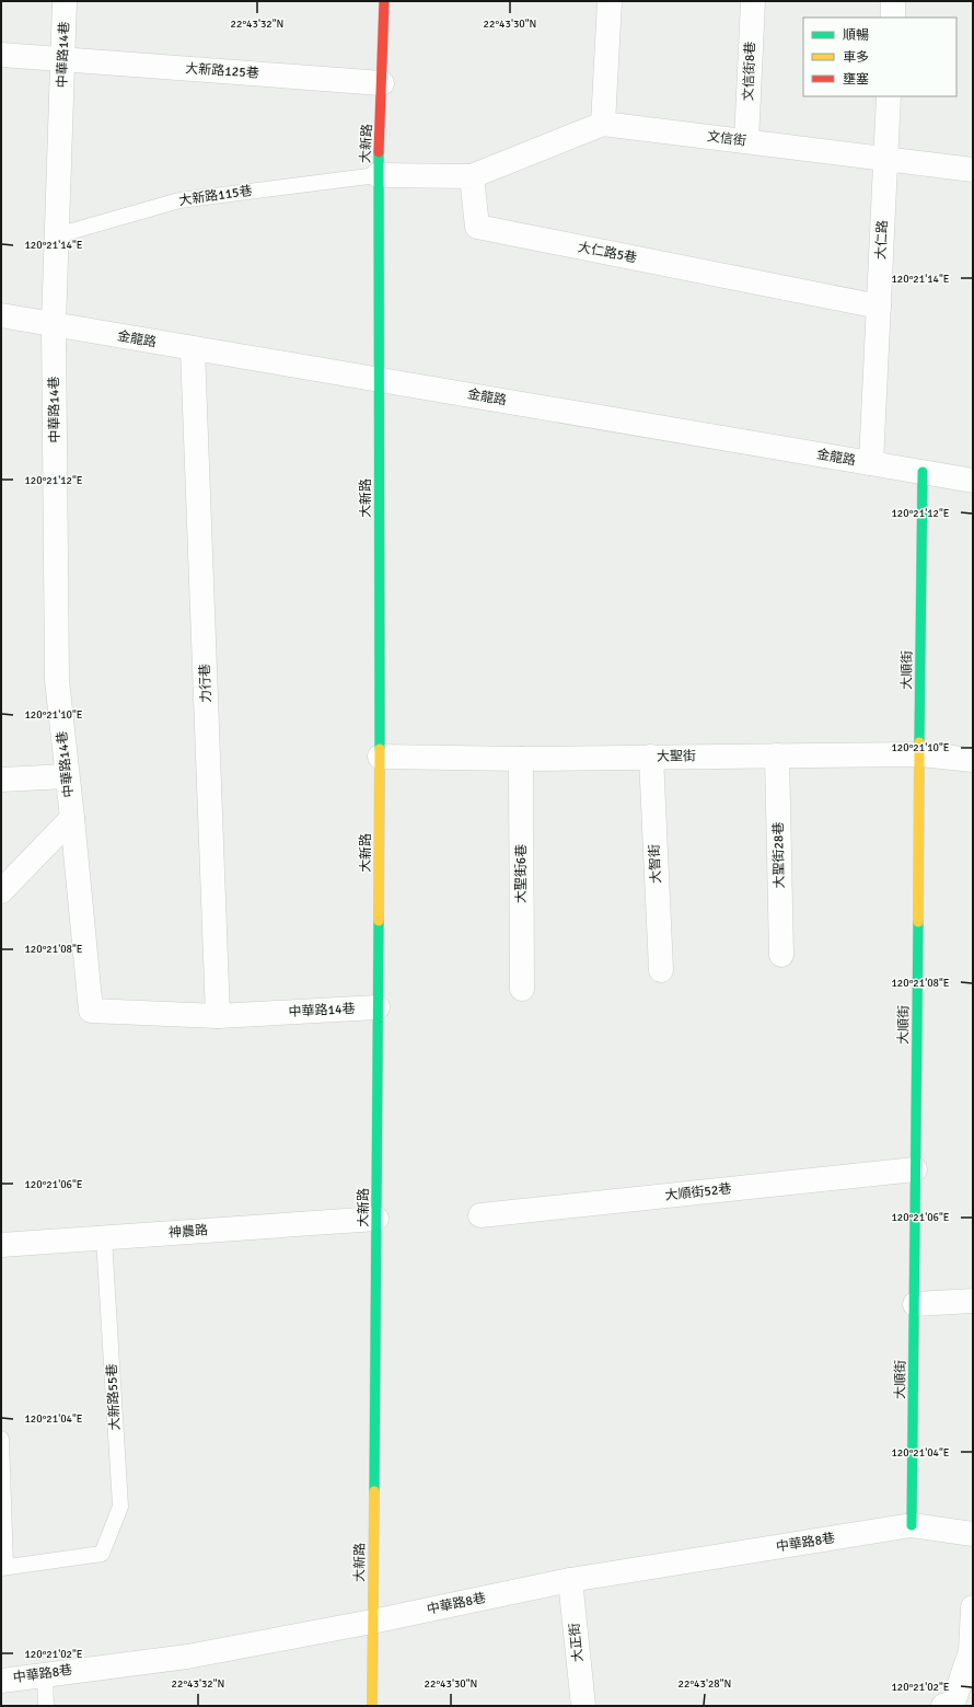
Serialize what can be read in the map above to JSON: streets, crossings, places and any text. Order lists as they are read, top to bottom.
{
  "streets": {
    "street": [
      "中華路14巷",
      "大新路125巷",
      "文信街8巷",
      "文信街",
      "大新路",
      "大仁路",
      "大仁路5巷",
      "金龍路",
      "大順街",
      "力行巷",
      "大聖街",
      "大聖街28巷",
      "大智街",
      "大聖街6巷",
      "大順街52巷",
      "神農路",
      "中華路8巷",
      "大正街"
    ],
    "lane": ["大新路115巷", "大新路55巷"]
  },
  "crossings": [
    ["中華路14巷", "大新路125巷"],
    ["中華路14巷", "大新路"],
    ["中華路14巷", "大新路115巷"],
    ["中華路14巷", "金龍路"],
    ["中華路14巷", "力行巷"],
    ["大新路125巷", "大新路"],
    ["文信街8巷", "文信街"],
    ["文信街", "大仁路"],
    ["大新路", "大新路115巷"],
    ["大新路", "金龍路"],
    ["大新路", "大聖街"],
    ["大新路", "神農路"],
    ["大新路", "中華路8巷"],
    ["大仁路", "大仁路5巷"],
    ["大仁路", "金龍路"],
    ["金龍路", "大順街"],
    ["金龍路", "力行巷"],
    ["大順街", "大聖街"],
    ["大順街", "大順街52巷"],
    ["大順街", "中華路8巷"],
    ["大聖街", "大聖街28巷"],
    ["大聖街", "大智街"],
    ["大聖街", "大聖街6巷"],
    ["神農路", "大新路55巷"],
    ["中華路8巷", "大正街"]
  ],
  "legend": ["順暢", "車多", "壅塞"],
  "coordinates": [
    "22°43'32\"N",
    "22°43'30\"N",
    "120°21'14\"E",
    "120°21'12\"E",
    "120°21'10\"E",
    "120°21'08\"E",
    "120°21'06\"E",
    "120°21'04\"E",
    "120°21'02\"E",
    "22°43'28\"N"
  ]
}
